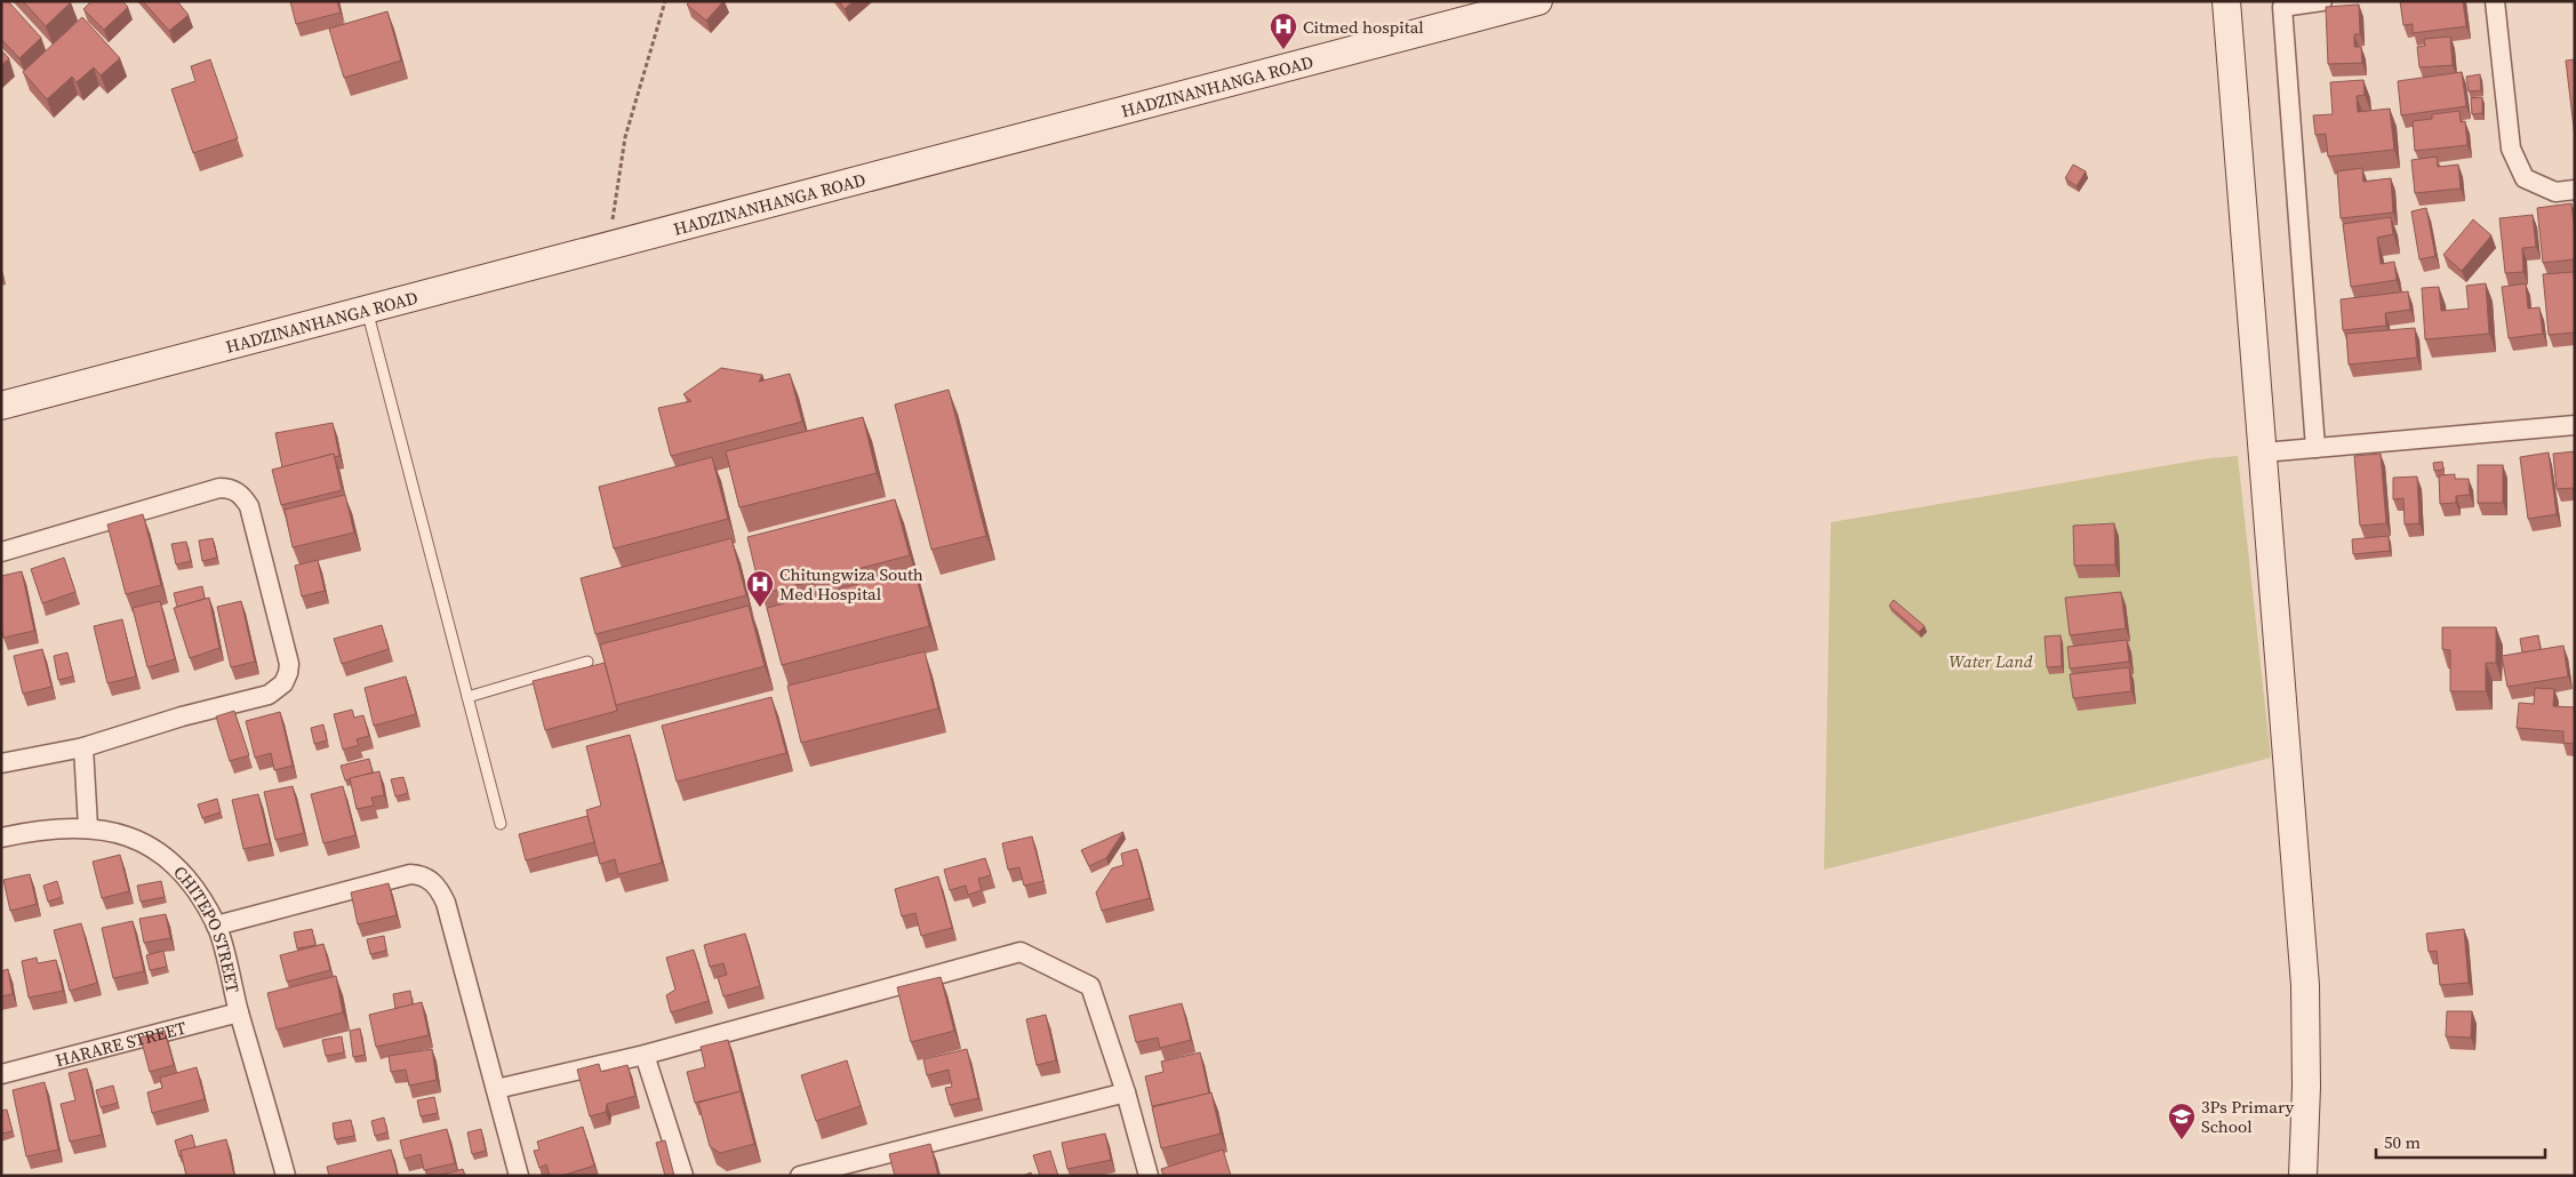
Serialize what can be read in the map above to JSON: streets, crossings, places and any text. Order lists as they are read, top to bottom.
{
  "streets": {
    "street": ["HADZINANHANGA ROAD", "CHITEPO STREET", "HARARE STREET"]
  },
  "crossings": [
    ["CHITEPO STREET", "HARARE STREET"]
  ],
  "parks": ["Water Land"],
  "places": {
    "hospital": ["Citmed hospital", "Chitungwiza South Med Hospital"],
    "school or university": ["3Ps Primary School"]
  },
  "scale_bar": "50 m"
}
